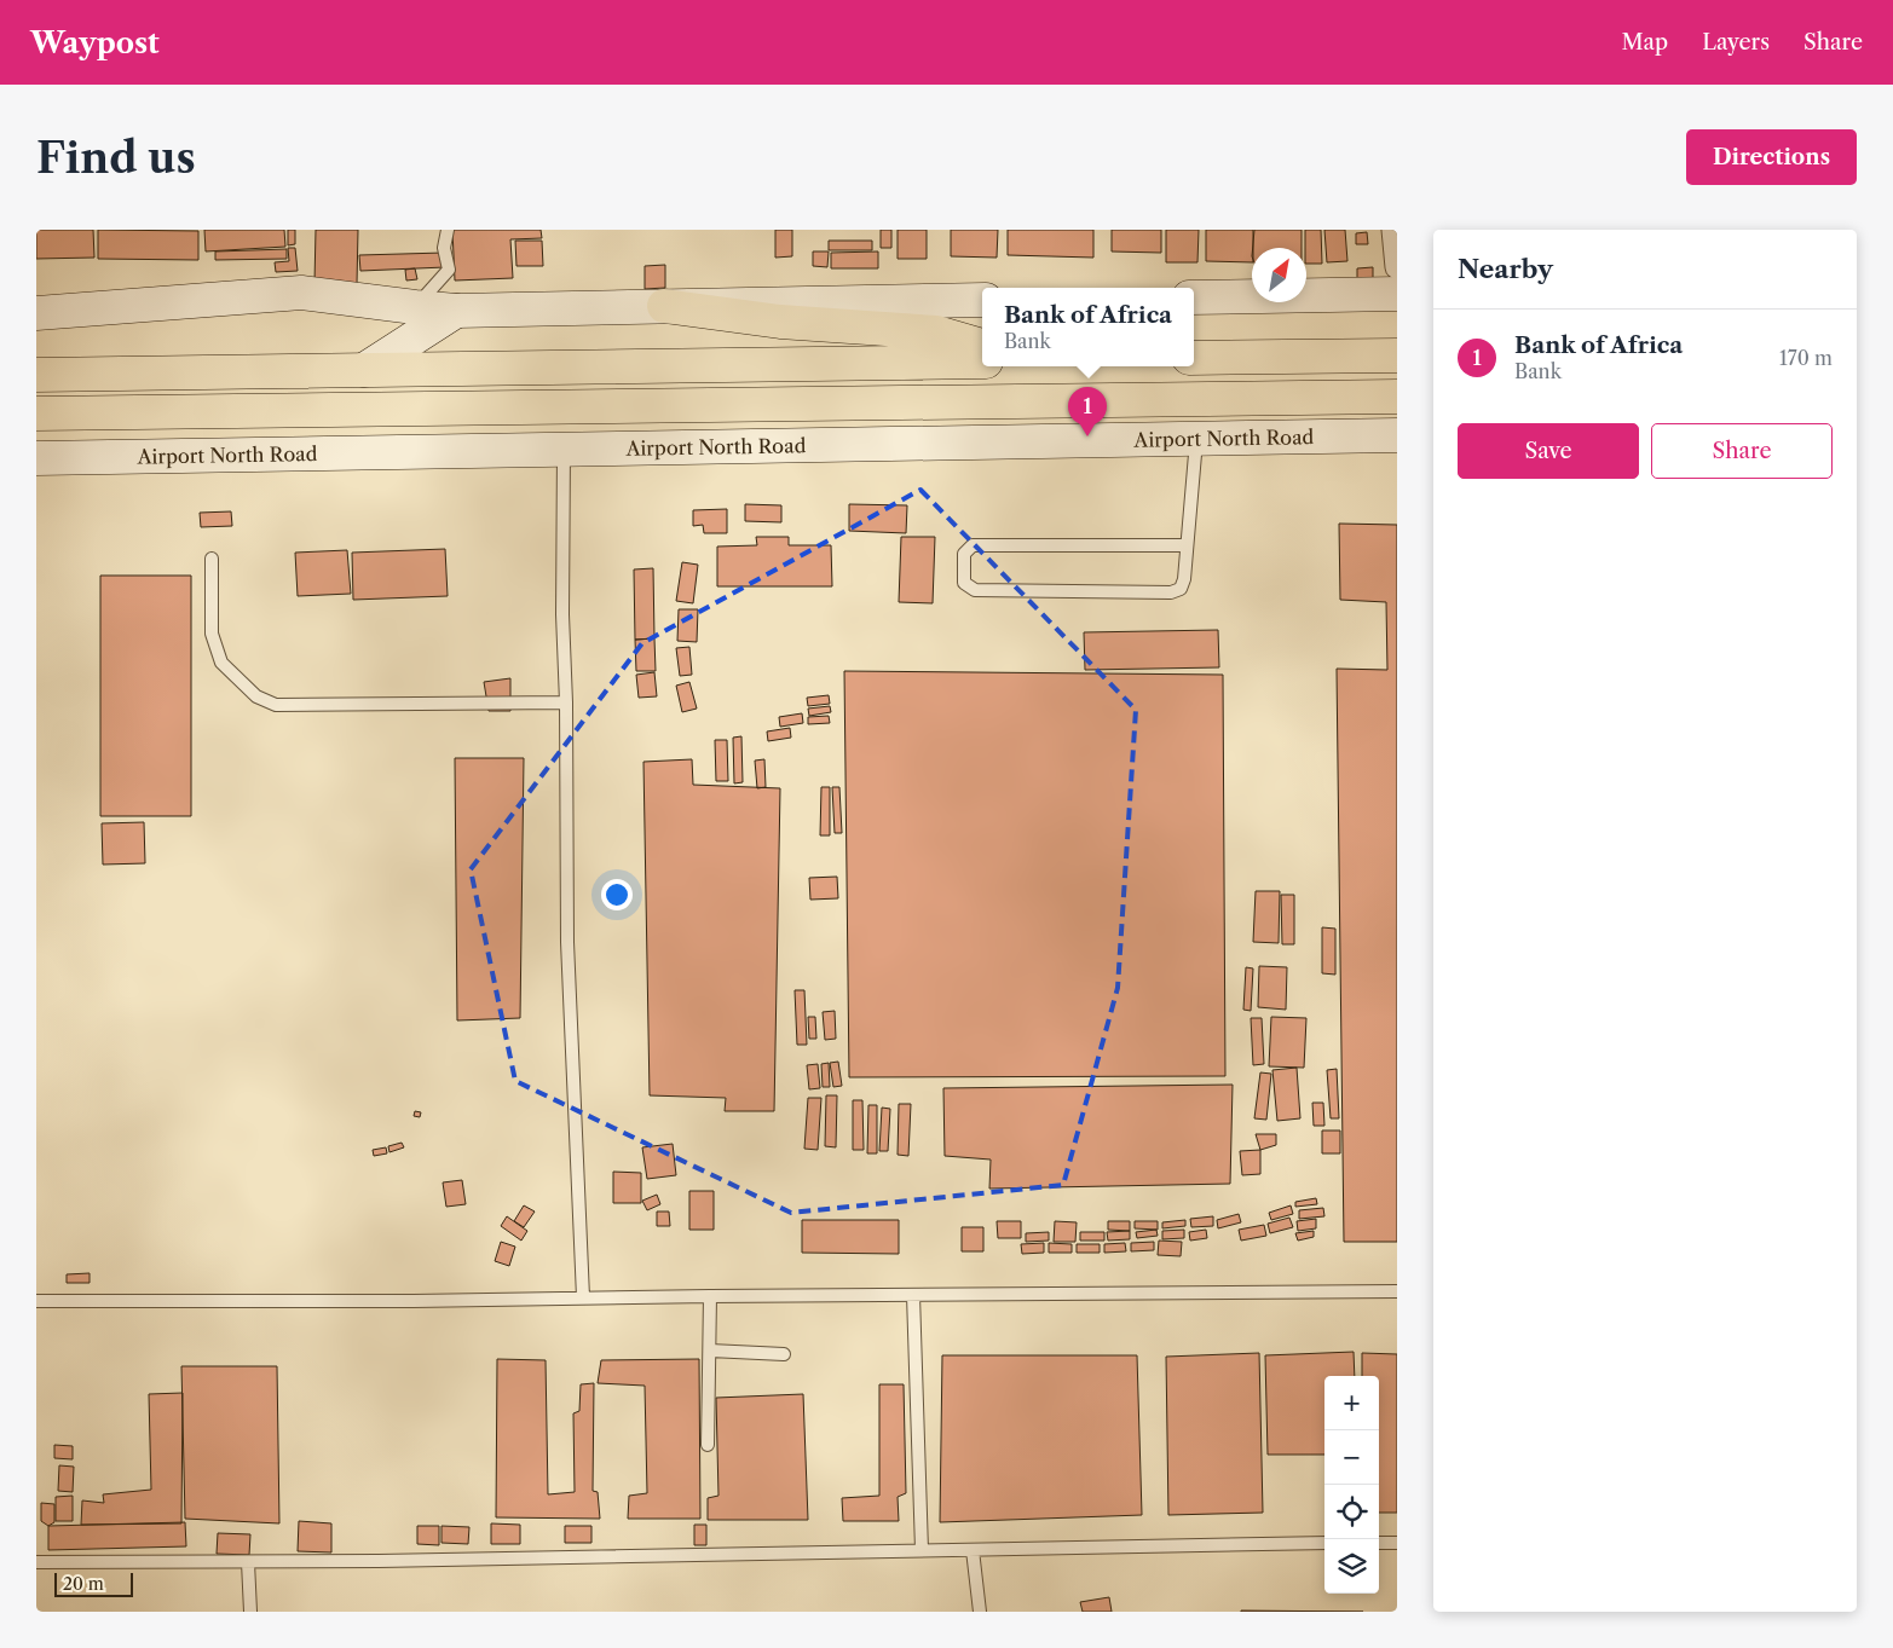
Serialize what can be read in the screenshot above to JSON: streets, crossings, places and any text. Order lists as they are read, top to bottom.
{
  "streets": {
    "main road": ["Airport North Road"]
  },
  "scale_bar": "20 m",
  "north": "top right",
  "page": {
    "header": "Waypost",
    "nav": ["Map", "Layers", "Share"],
    "buttons": [
      "Directions",
      ["Save", "Share"]
    ],
    "title": "Find us",
    "heading": "Nearby",
    "popup": ["Bank of Africa", "Bank"],
    "list": [
      {
        "mark": "1",
        "name": "Bank of Africa",
        "note": "Bank",
        "value": "170 m"
      }
    ],
    "pins": "1",
    "map_buttons": ["+", "−"],
    "scale": "20 m"
  }
}
